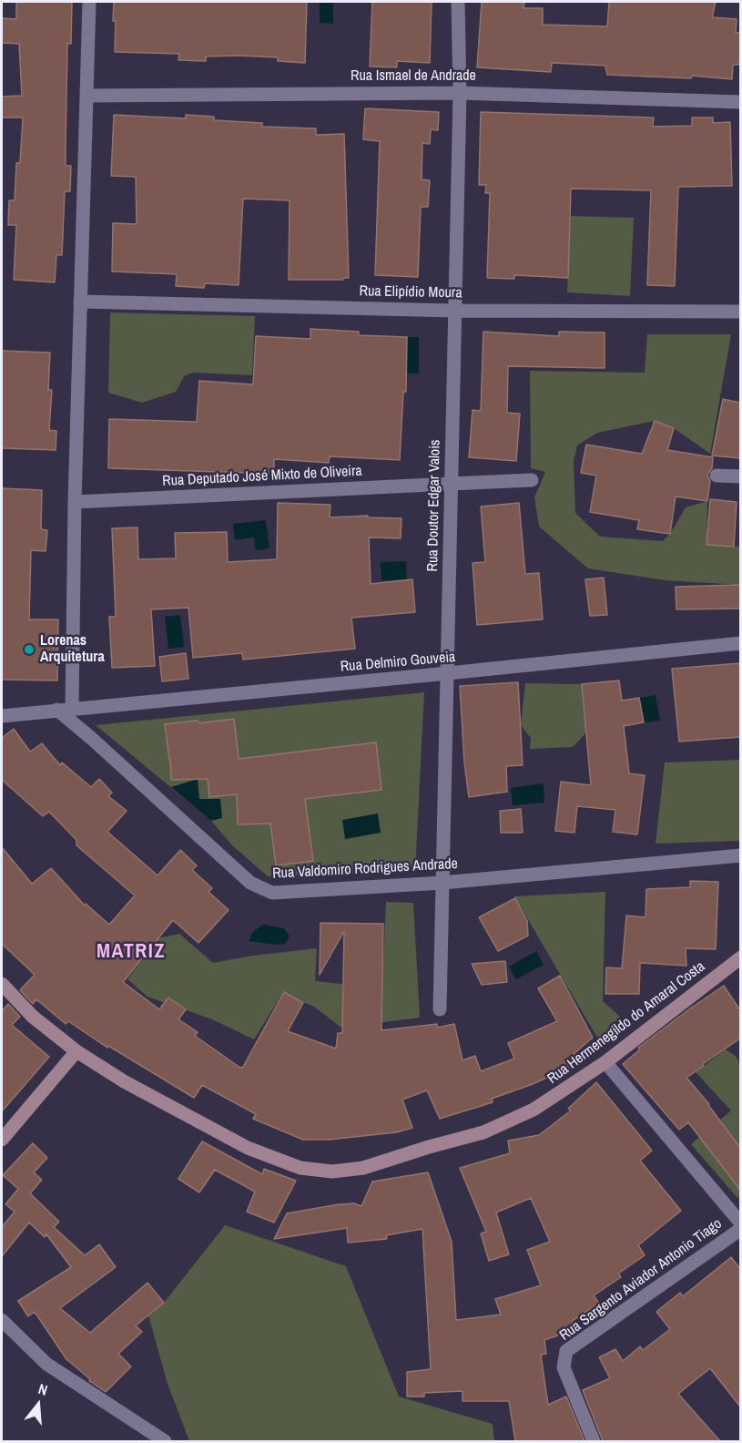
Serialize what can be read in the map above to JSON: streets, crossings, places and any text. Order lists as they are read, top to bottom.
{
  "streets": {
    "street": [
      "Rua Ismael de Andrade",
      "Rua Elipídio Moura",
      "Rua Deputado José Mixto de Oliveira",
      "Rua Doutor Edgar Valois",
      "Rua Delmiro Gouveia",
      "Rua Valdomiro Rodrigues Andrade",
      "Rua Hermenegildo do Amaral Costa",
      "Rua Sargento Aviador Antonio Tiago"
    ]
  },
  "crossings": [
    ["Rua Ismael de Andrade", "Rua Doutor Edgar Valois"],
    ["Rua Elipídio Moura", "Rua Doutor Edgar Valois"],
    ["Rua Deputado José Mixto de Oliveira", "Rua Doutor Edgar Valois"],
    ["Rua Doutor Edgar Valois", "Rua Delmiro Gouveia"],
    ["Rua Doutor Edgar Valois", "Rua Valdomiro Rodrigues Andrade"],
    ["Rua Delmiro Gouveia", "Rua Valdomiro Rodrigues Andrade"]
  ],
  "districts": ["MATRIZ"],
  "places": ["Lorenas Arquitetura"],
  "north": "top"
}
